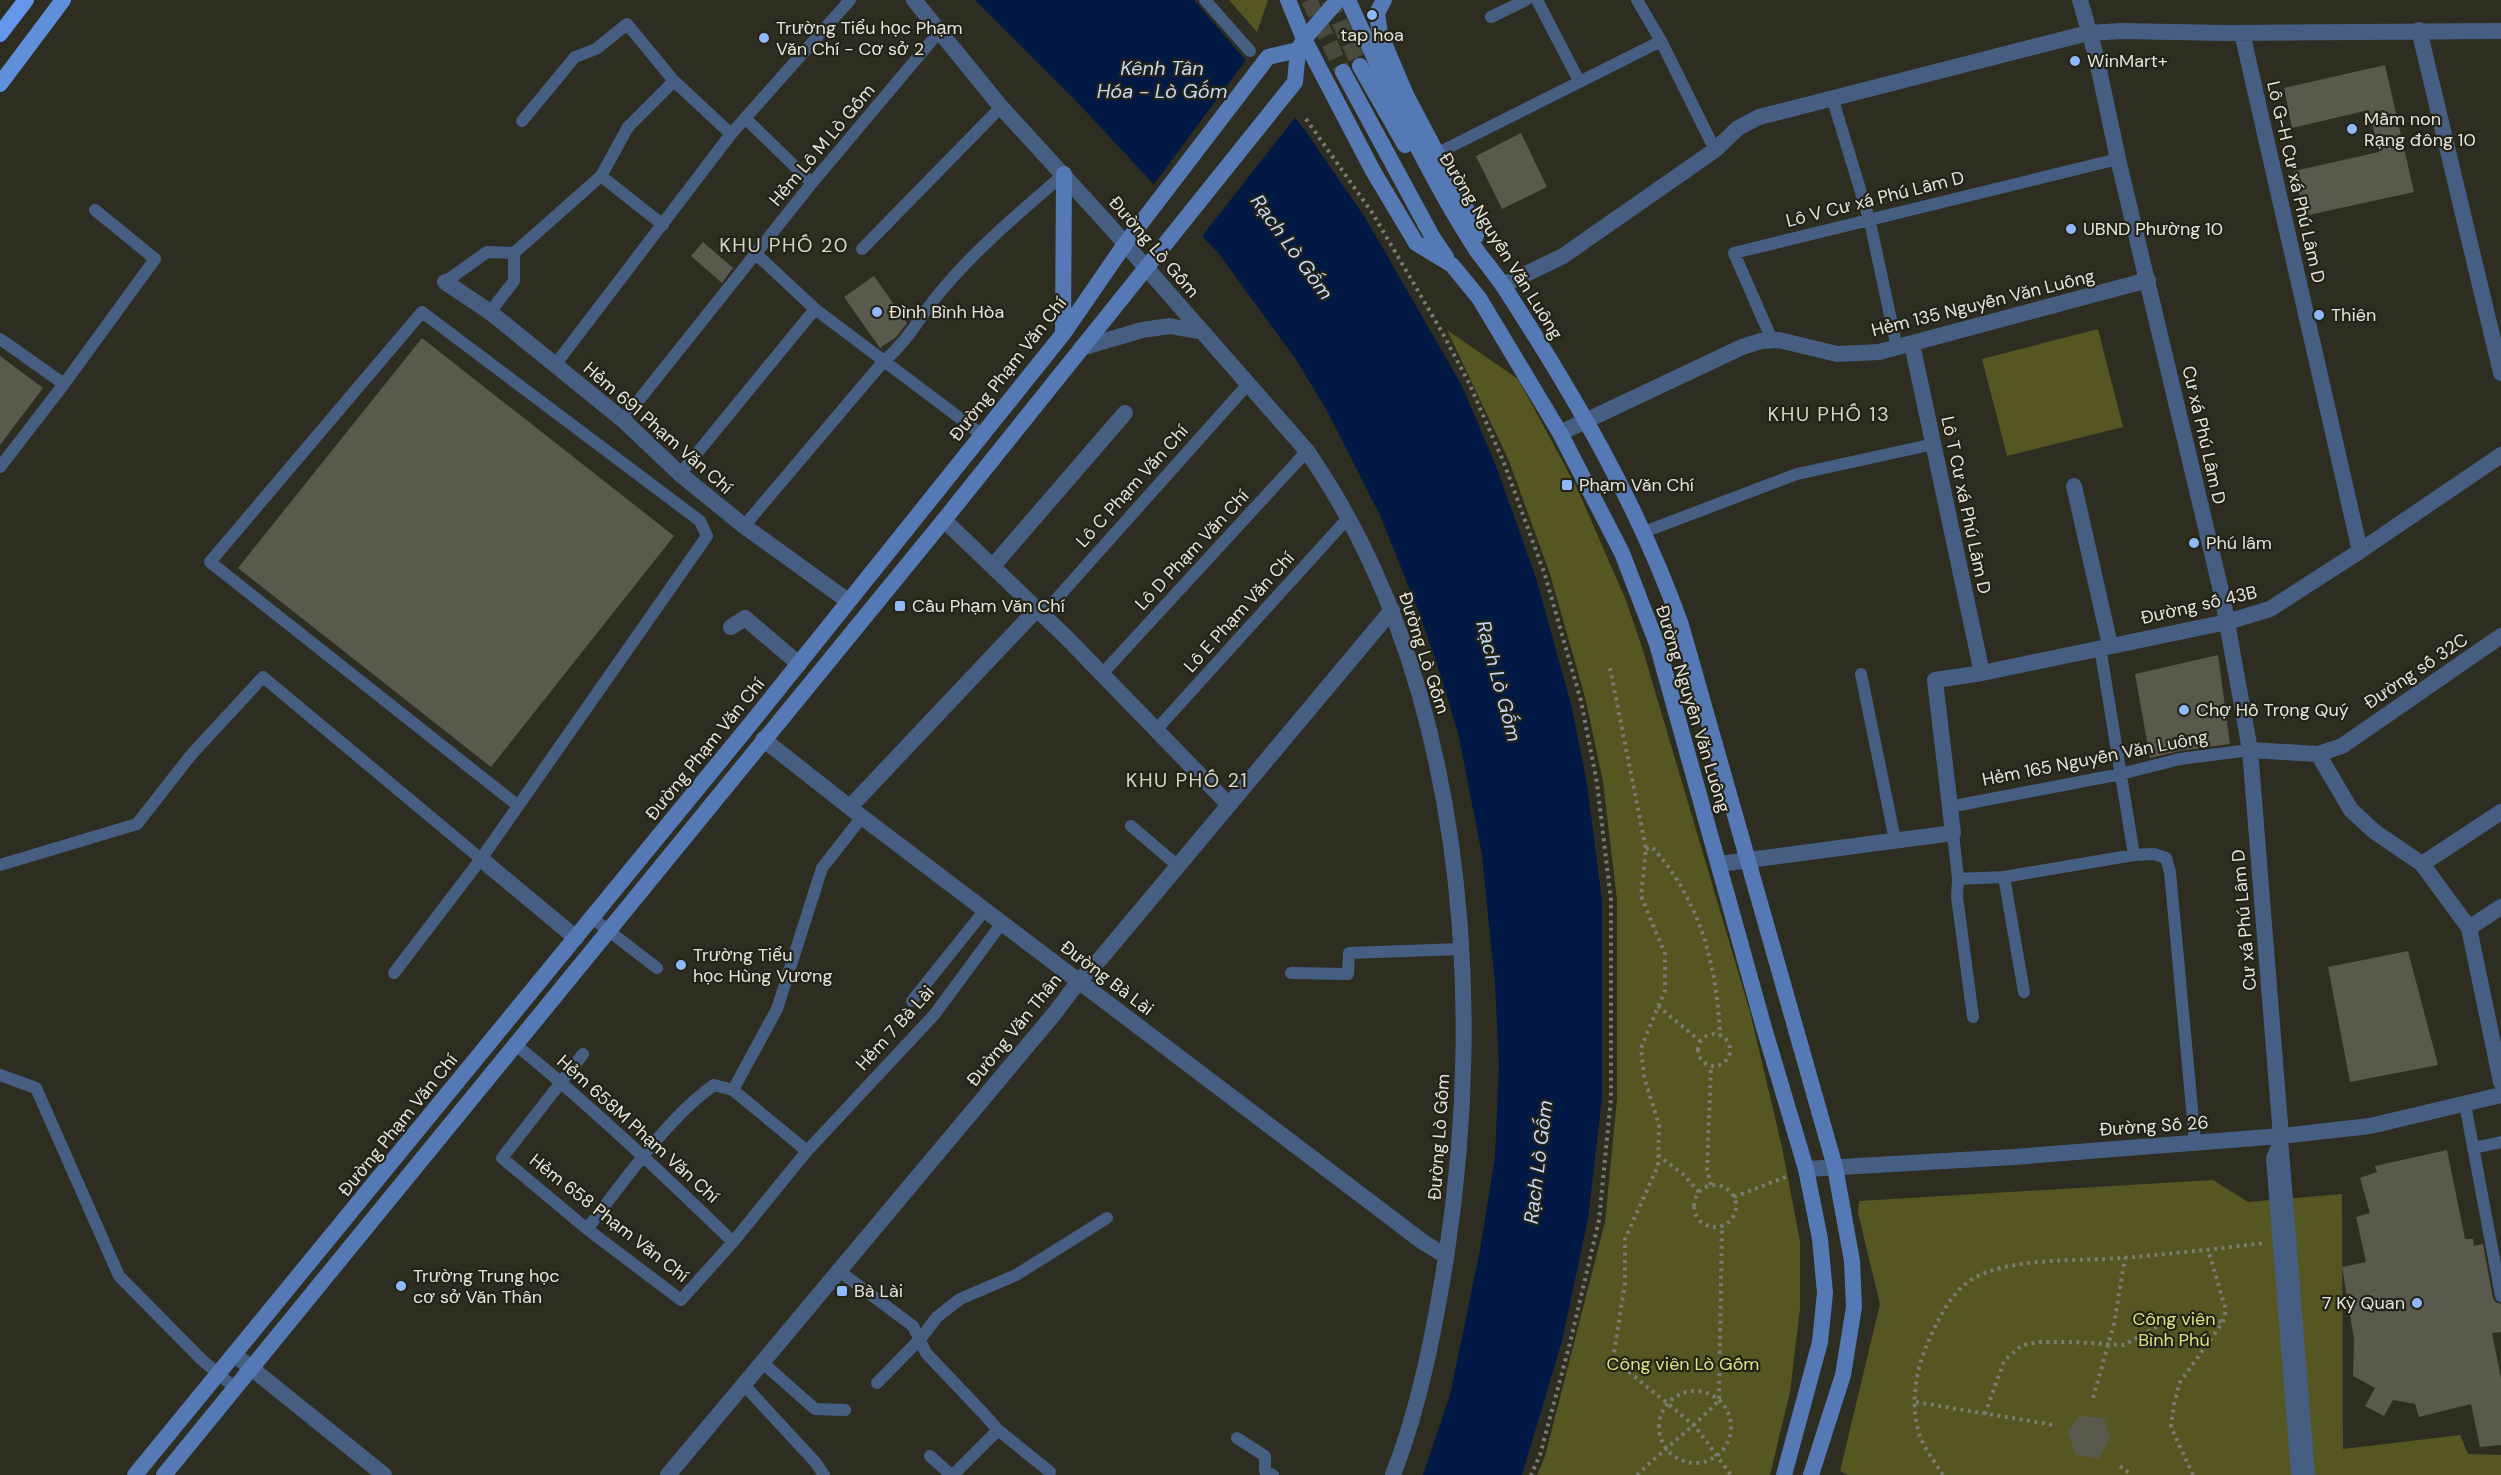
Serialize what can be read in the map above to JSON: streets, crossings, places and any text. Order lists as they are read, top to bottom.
{
  "streets": {
    "main road": ["Đường Nguyễn Văn Luông", "Đường Phạm Văn Chí"],
    "street": [
      "Lô G-H Cư xá Phú Lâm D",
      "Đường Lò Gốm",
      "Hẻm 135 Nguyễn Văn Luông",
      "Hẻm 691 Phạm Văn Chí",
      "Cư xá Phú Lâm D",
      "Lô T Cư xá Phú Lâm D",
      "Đường số 43B",
      "Đường số 32C",
      "Đường Bà Lài",
      "Đường Văn Thân",
      "Đường Số 26"
    ],
    "lane": [
      "Hẻm Lô M Lò Gốm",
      "Lô V Cư xá Phú Lâm D",
      "Lô C Phạm Văn Chí",
      "Lô D Phạm Văn Chí",
      "Lô E Phạm Văn Chí",
      "Hẻm 165 Nguyễn Văn Luông",
      "Hẻm 7 Bà Lài",
      "Hẻm 658M Phạm Văn Chí",
      "Hẻm 658 Phạm Văn Chí"
    ]
  },
  "crossings": [
    ["Hẻm Lô M Lò Gốm", "Đường Lò Gốm"],
    ["Hẻm Lô M Lò Gốm", "Hẻm 691 Phạm Văn Chí"],
    ["Lô G-H Cư xá Phú Lâm D", "Đường số 43B"],
    ["Lô V Cư xá Phú Lâm D", "Hẻm 135 Nguyễn Văn Luông"],
    ["Lô V Cư xá Phú Lâm D", "Cư xá Phú Lâm D"],
    ["Đường Nguyễn Văn Luông", "Hẻm 135 Nguyễn Văn Luông"],
    ["Đường Nguyễn Văn Luông", "Đường Phạm Văn Chí"],
    ["Đường Nguyễn Văn Luông", "Đường Số 26"],
    ["Đường Lò Gốm", "Đường Phạm Văn Chí"],
    ["Đường Lò Gốm", "Lô C Phạm Văn Chí"],
    ["Đường Lò Gốm", "Lô D Phạm Văn Chí"],
    ["Đường Lò Gốm", "Lô E Phạm Văn Chí"],
    ["Đường Lò Gốm", "Đường Bà Lài"],
    ["Đường Lò Gốm", "Đường Văn Thân"],
    ["Hẻm 135 Nguyễn Văn Luông", "Cư xá Phú Lâm D"],
    ["Hẻm 135 Nguyễn Văn Luông", "Lô T Cư xá Phú Lâm D"],
    ["Đường Phạm Văn Chí", "Hẻm 691 Phạm Văn Chí"],
    ["Đường Phạm Văn Chí", "Đường Bà Lài"],
    ["Cư xá Phú Lâm D", "Đường số 43B"],
    ["Cư xá Phú Lâm D", "Đường số 32C"],
    ["Cư xá Phú Lâm D", "Hẻm 165 Nguyễn Văn Luông"],
    ["Cư xá Phú Lâm D", "Đường Số 26"],
    ["Lô T Cư xá Phú Lâm D", "Đường số 43B"],
    ["Đường số 43B", "Hẻm 165 Nguyễn Văn Luông"],
    ["Đường số 32C", "Hẻm 165 Nguyễn Văn Luông"],
    ["Đường Bà Lài", "Hẻm 7 Bà Lài"],
    ["Đường Bà Lài", "Đường Văn Thân"],
    ["Hẻm 7 Bà Lài", "Hẻm 658 Phạm Văn Chí"],
    ["Hẻm 658M Phạm Văn Chí", "Hẻm 658 Phạm Văn Chí"]
  ],
  "districts": ["KHU PHỐ 20", "KHU PHỐ 13", "KHU PHỐ 21"],
  "water": ["Kênh Tân Hóa - Lò Gốm", "Rạch Lò Gốm"],
  "parks": ["Công viên Bình Phú", "Công viên Lò Gốm"],
  "places": {
    "other": [
      "tap hoa",
      "Trường Tiểu học Phạm Văn Chí - Cơ sở 2",
      "WinMart+",
      "Mầm non Rạng đông 10",
      "UBND Phường 10",
      "Đình Bình Hòa",
      "Thiên",
      "Phú lâm",
      "Chợ Hồ Trọng Quý",
      "Trường Tiểu học Hùng Vương",
      "Trường Trung học cơ sở Văn Thân",
      "7 Kỳ Quan"
    ],
    "transit": ["Phạm Văn Chí", "Cầu Phạm Văn Chí", "Bà Lài"]
  }
}
